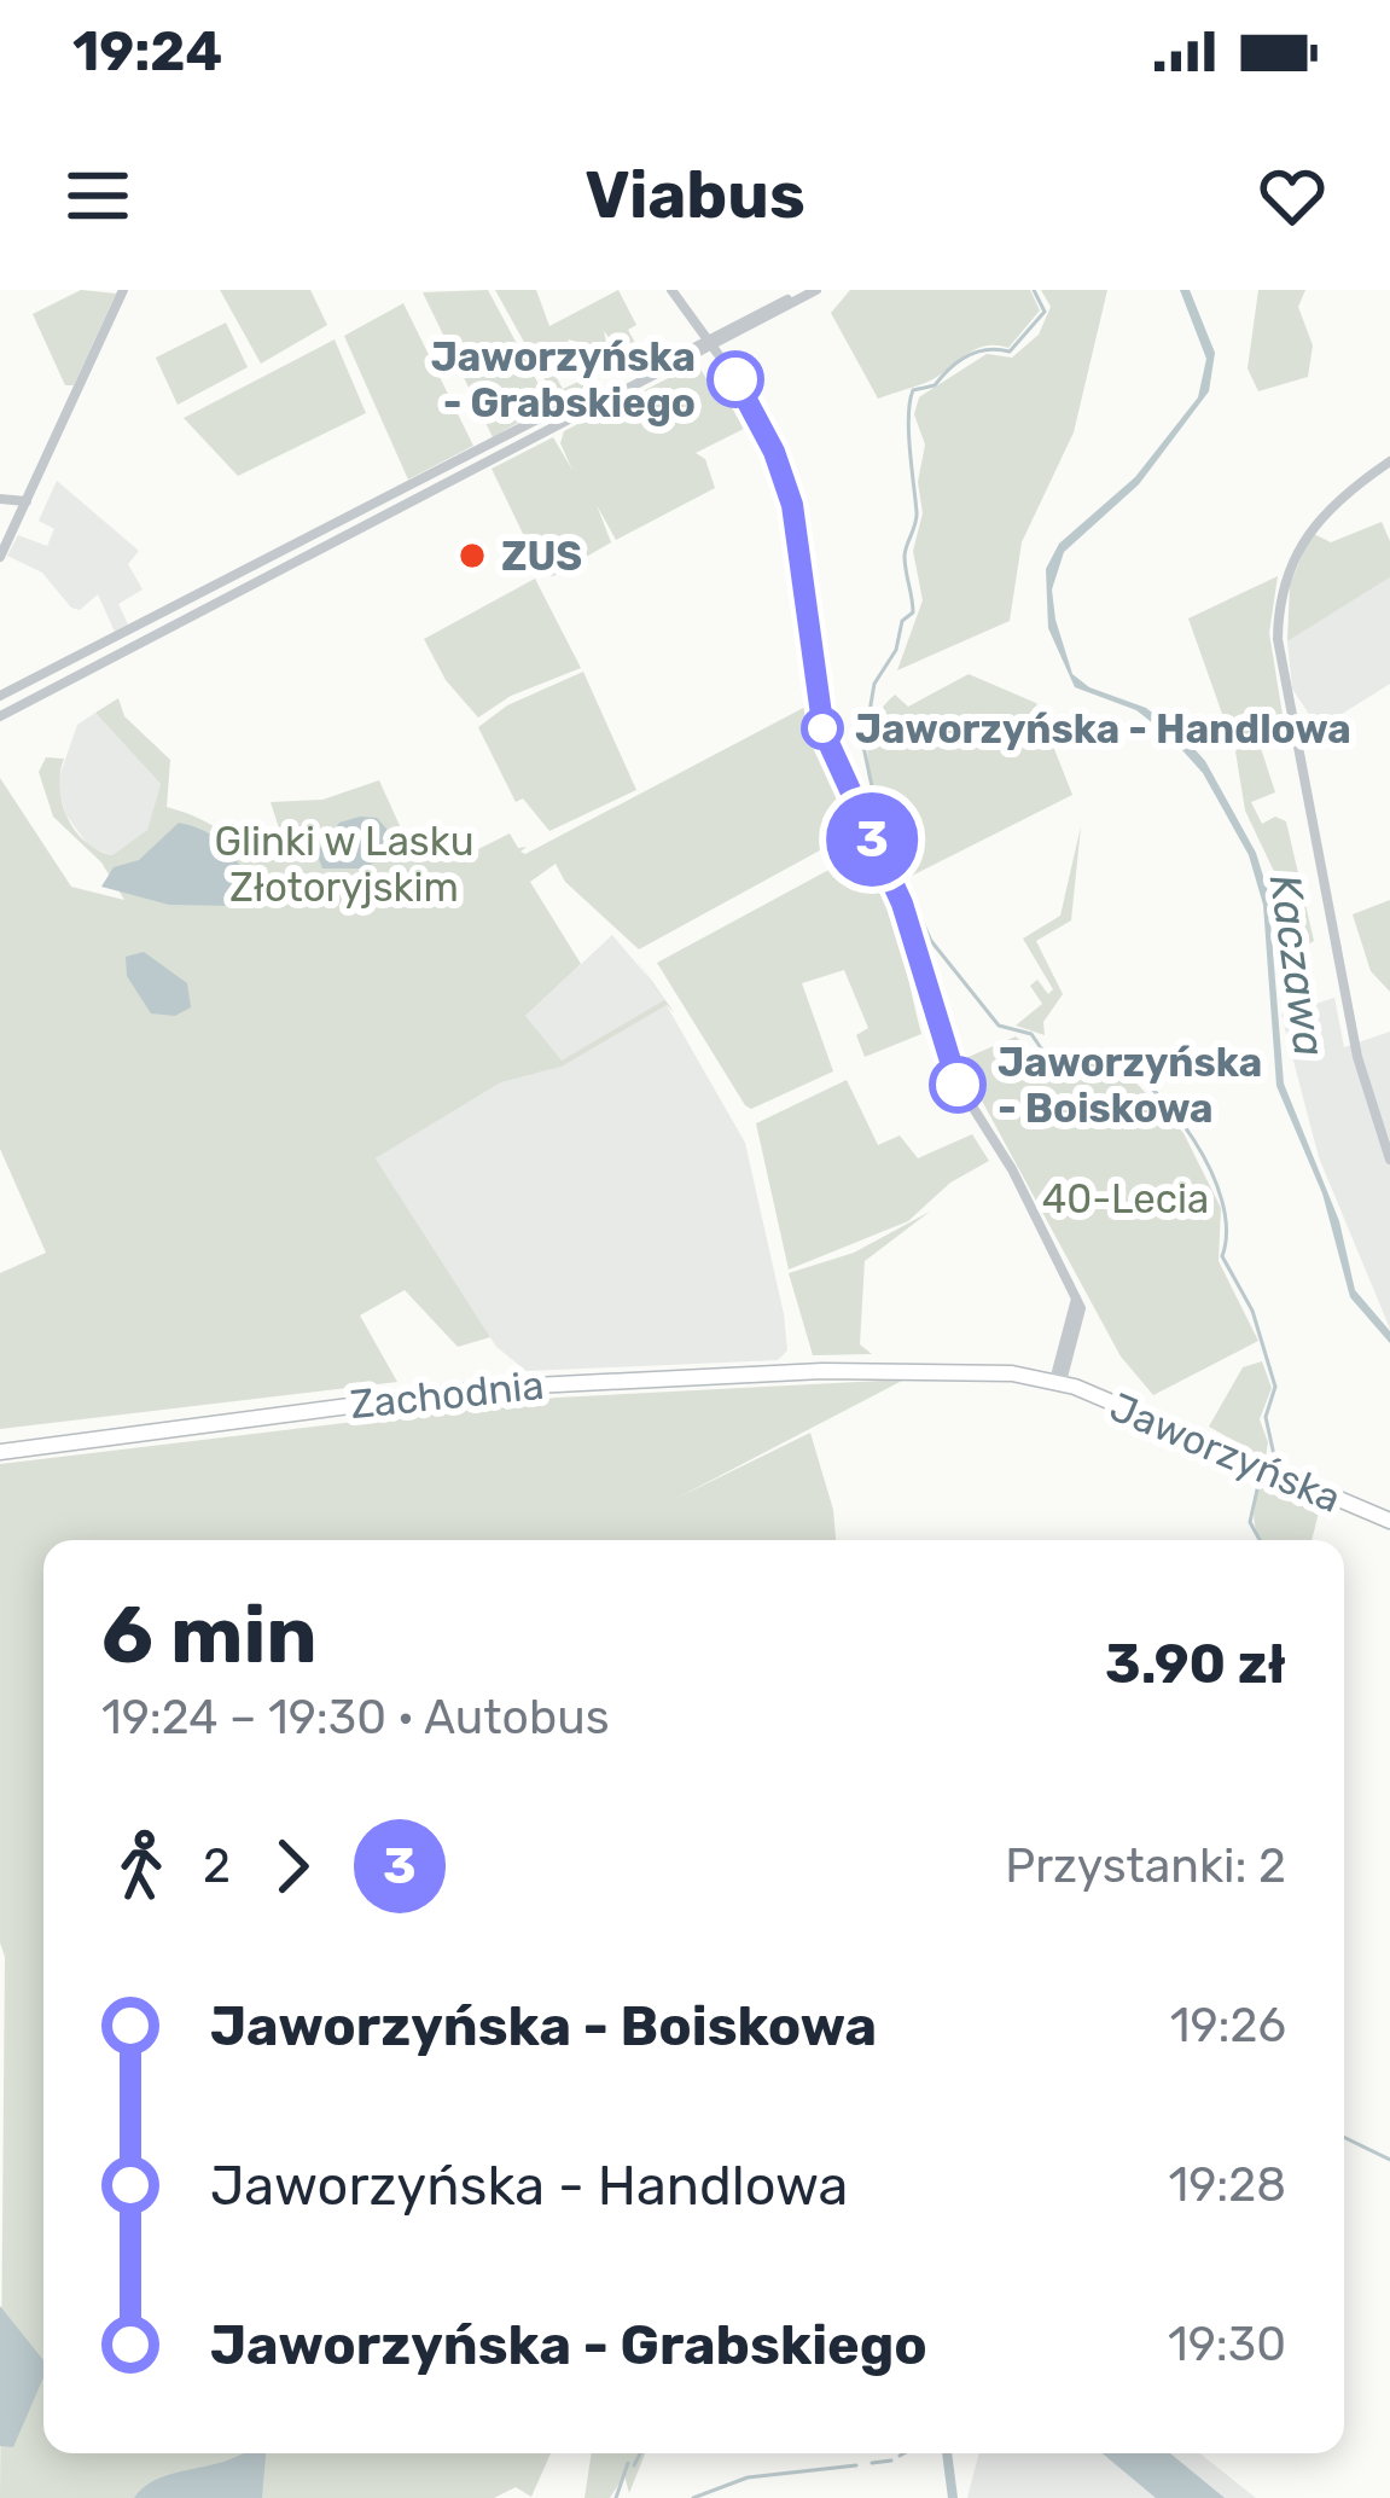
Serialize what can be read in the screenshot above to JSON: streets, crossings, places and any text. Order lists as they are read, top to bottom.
{
  "streets": {
    "main road": ["Zachodnia", "Jaworzyńska"]
  },
  "crossings": [
    ["Zachodnia", "Jaworzyńska"]
  ],
  "water": ["Kaczawa"],
  "parks": ["Glinki w Lasku Złotoryjskim", "40-Lecia"],
  "places": [
    "Jaworzyńska - Grabskiego",
    "ZUS",
    "Jaworzyńska - Handlowa",
    "Jaworzyńska - Boiskowa"
  ],
  "lines": ["bus line 3"],
  "page": {
    "status": "19:24",
    "header": "Viabus",
    "on_map": "3",
    "heading": ["6 min", "19:24 – 19:30 · Autobus", "3.90 zł"],
    "legs": ["2", "3", "Przystanki: 2"],
    "list": [
      {
        "name": "Jaworzyńska - Boiskowa",
        "value": "19:26"
      },
      {
        "name": "Jaworzyńska - Handlowa",
        "value": "19:28"
      },
      {
        "name": "Jaworzyńska - Grabskiego",
        "value": "19:30"
      }
    ]
  }
}
